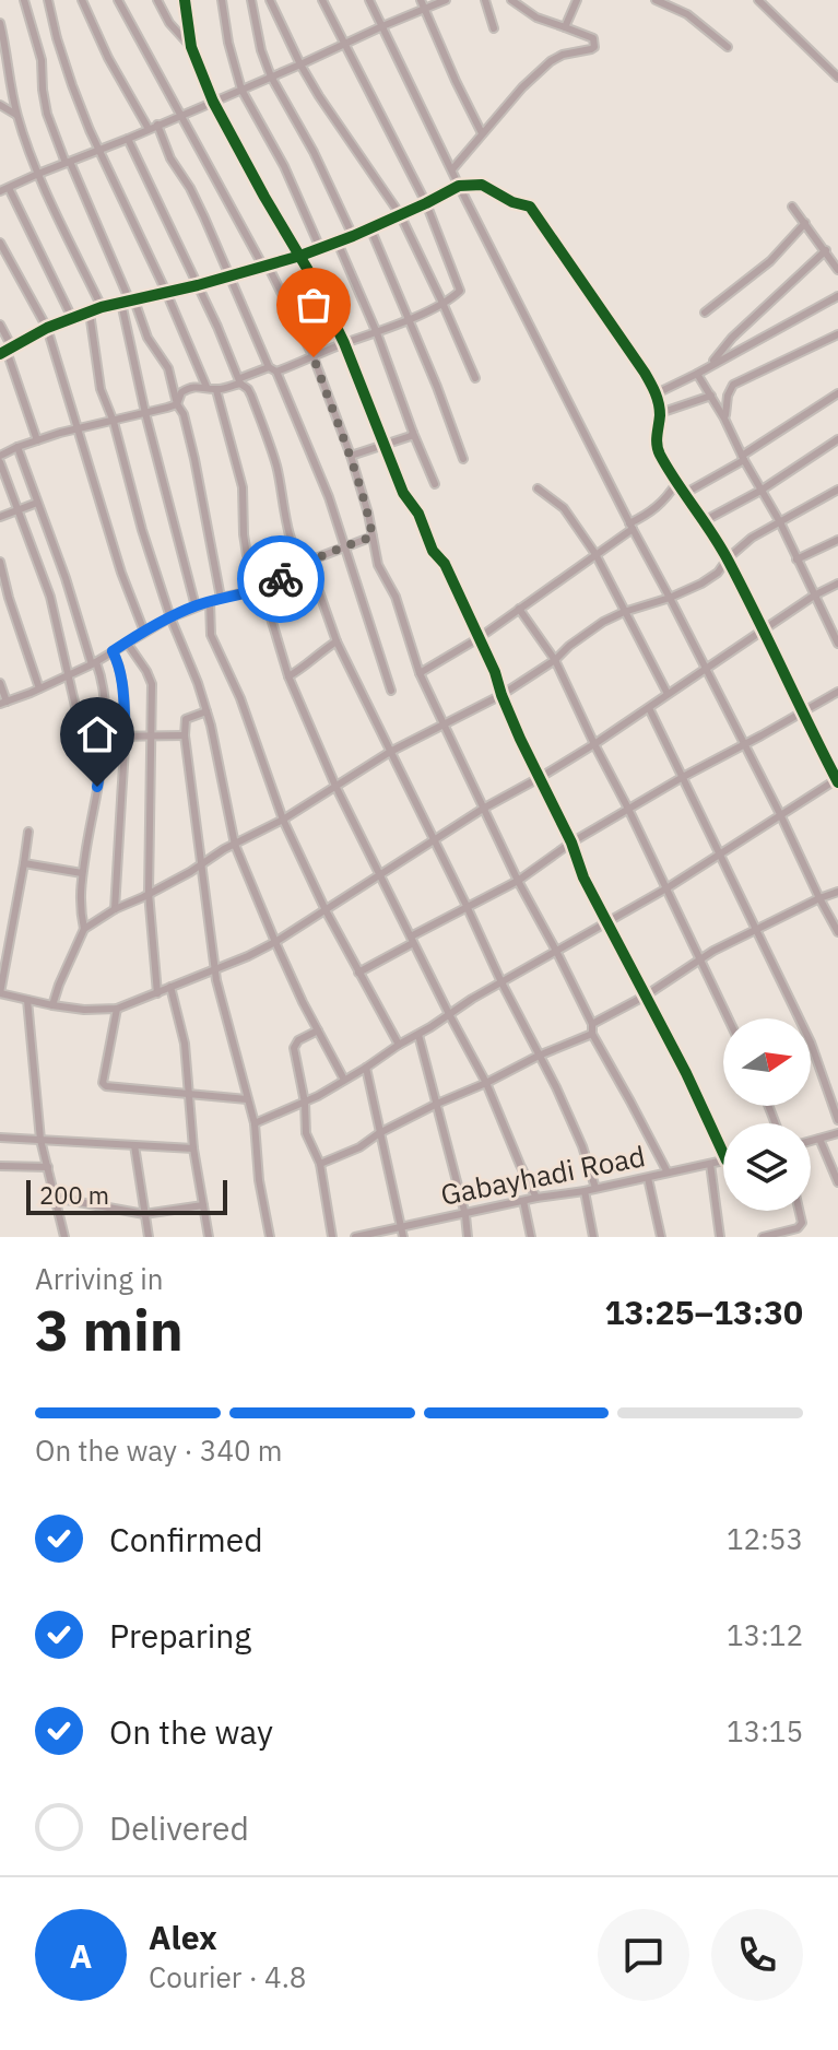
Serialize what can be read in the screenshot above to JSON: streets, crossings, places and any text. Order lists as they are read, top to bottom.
{
  "streets": {
    "street": ["Gabayhadi Road"]
  },
  "scale_bar": "200 m",
  "north": "right",
  "page": {
    "scale": "200 m",
    "heading": ["3 min", "Arriving in", "13:25–13:30"],
    "panel": ["Alex", "Courier · 4.8"],
    "bar": "On the way · 340 m",
    "list": [
      ["Confirmed", "12:53"],
      ["Preparing", "13:12"],
      ["On the way", "13:15"],
      "Delivered"
    ],
    "round": "A"
  }
}
